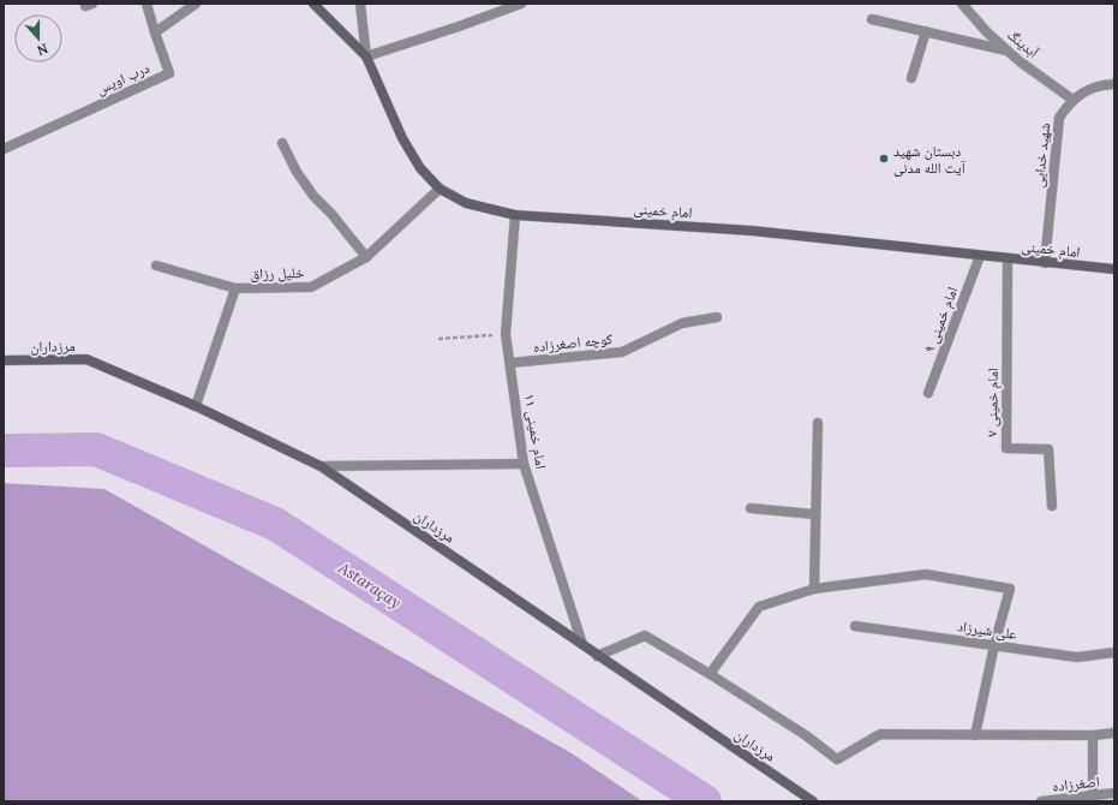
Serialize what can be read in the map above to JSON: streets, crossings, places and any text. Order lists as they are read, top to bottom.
{
  "streets": {
    "street": [
      "آبدینگ",
      "درب اویس",
      "شهید خدایی",
      "امام خمینی",
      "خلیل رزاق",
      "امام خمینی ۹",
      "کوچه اصغرزاده",
      "مرزداران",
      "امام خمینی ۷",
      "امام خمینی ۱۱",
      "علی شیرزاد",
      "اصغرزاده"
    ]
  },
  "crossings": [
    ["آبدینگ", "شهید خدایی"],
    ["شهید خدایی", "امام خمینی"],
    ["امام خمینی", "خلیل رزاق"],
    ["امام خمینی", "امام خمینی ۹"],
    ["امام خمینی", "امام خمینی ۷"],
    ["امام خمینی", "امام خمینی ۱۱"],
    ["خلیل رزاق", "مرزداران"],
    ["کوچه اصغرزاده", "امام خمینی ۱۱"],
    ["مرزداران", "امام خمینی ۱۱"]
  ],
  "water": ["Astaraçay"],
  "places": ["دبستان شهید آیت الله مدنی"],
  "north": "bottom"
}
